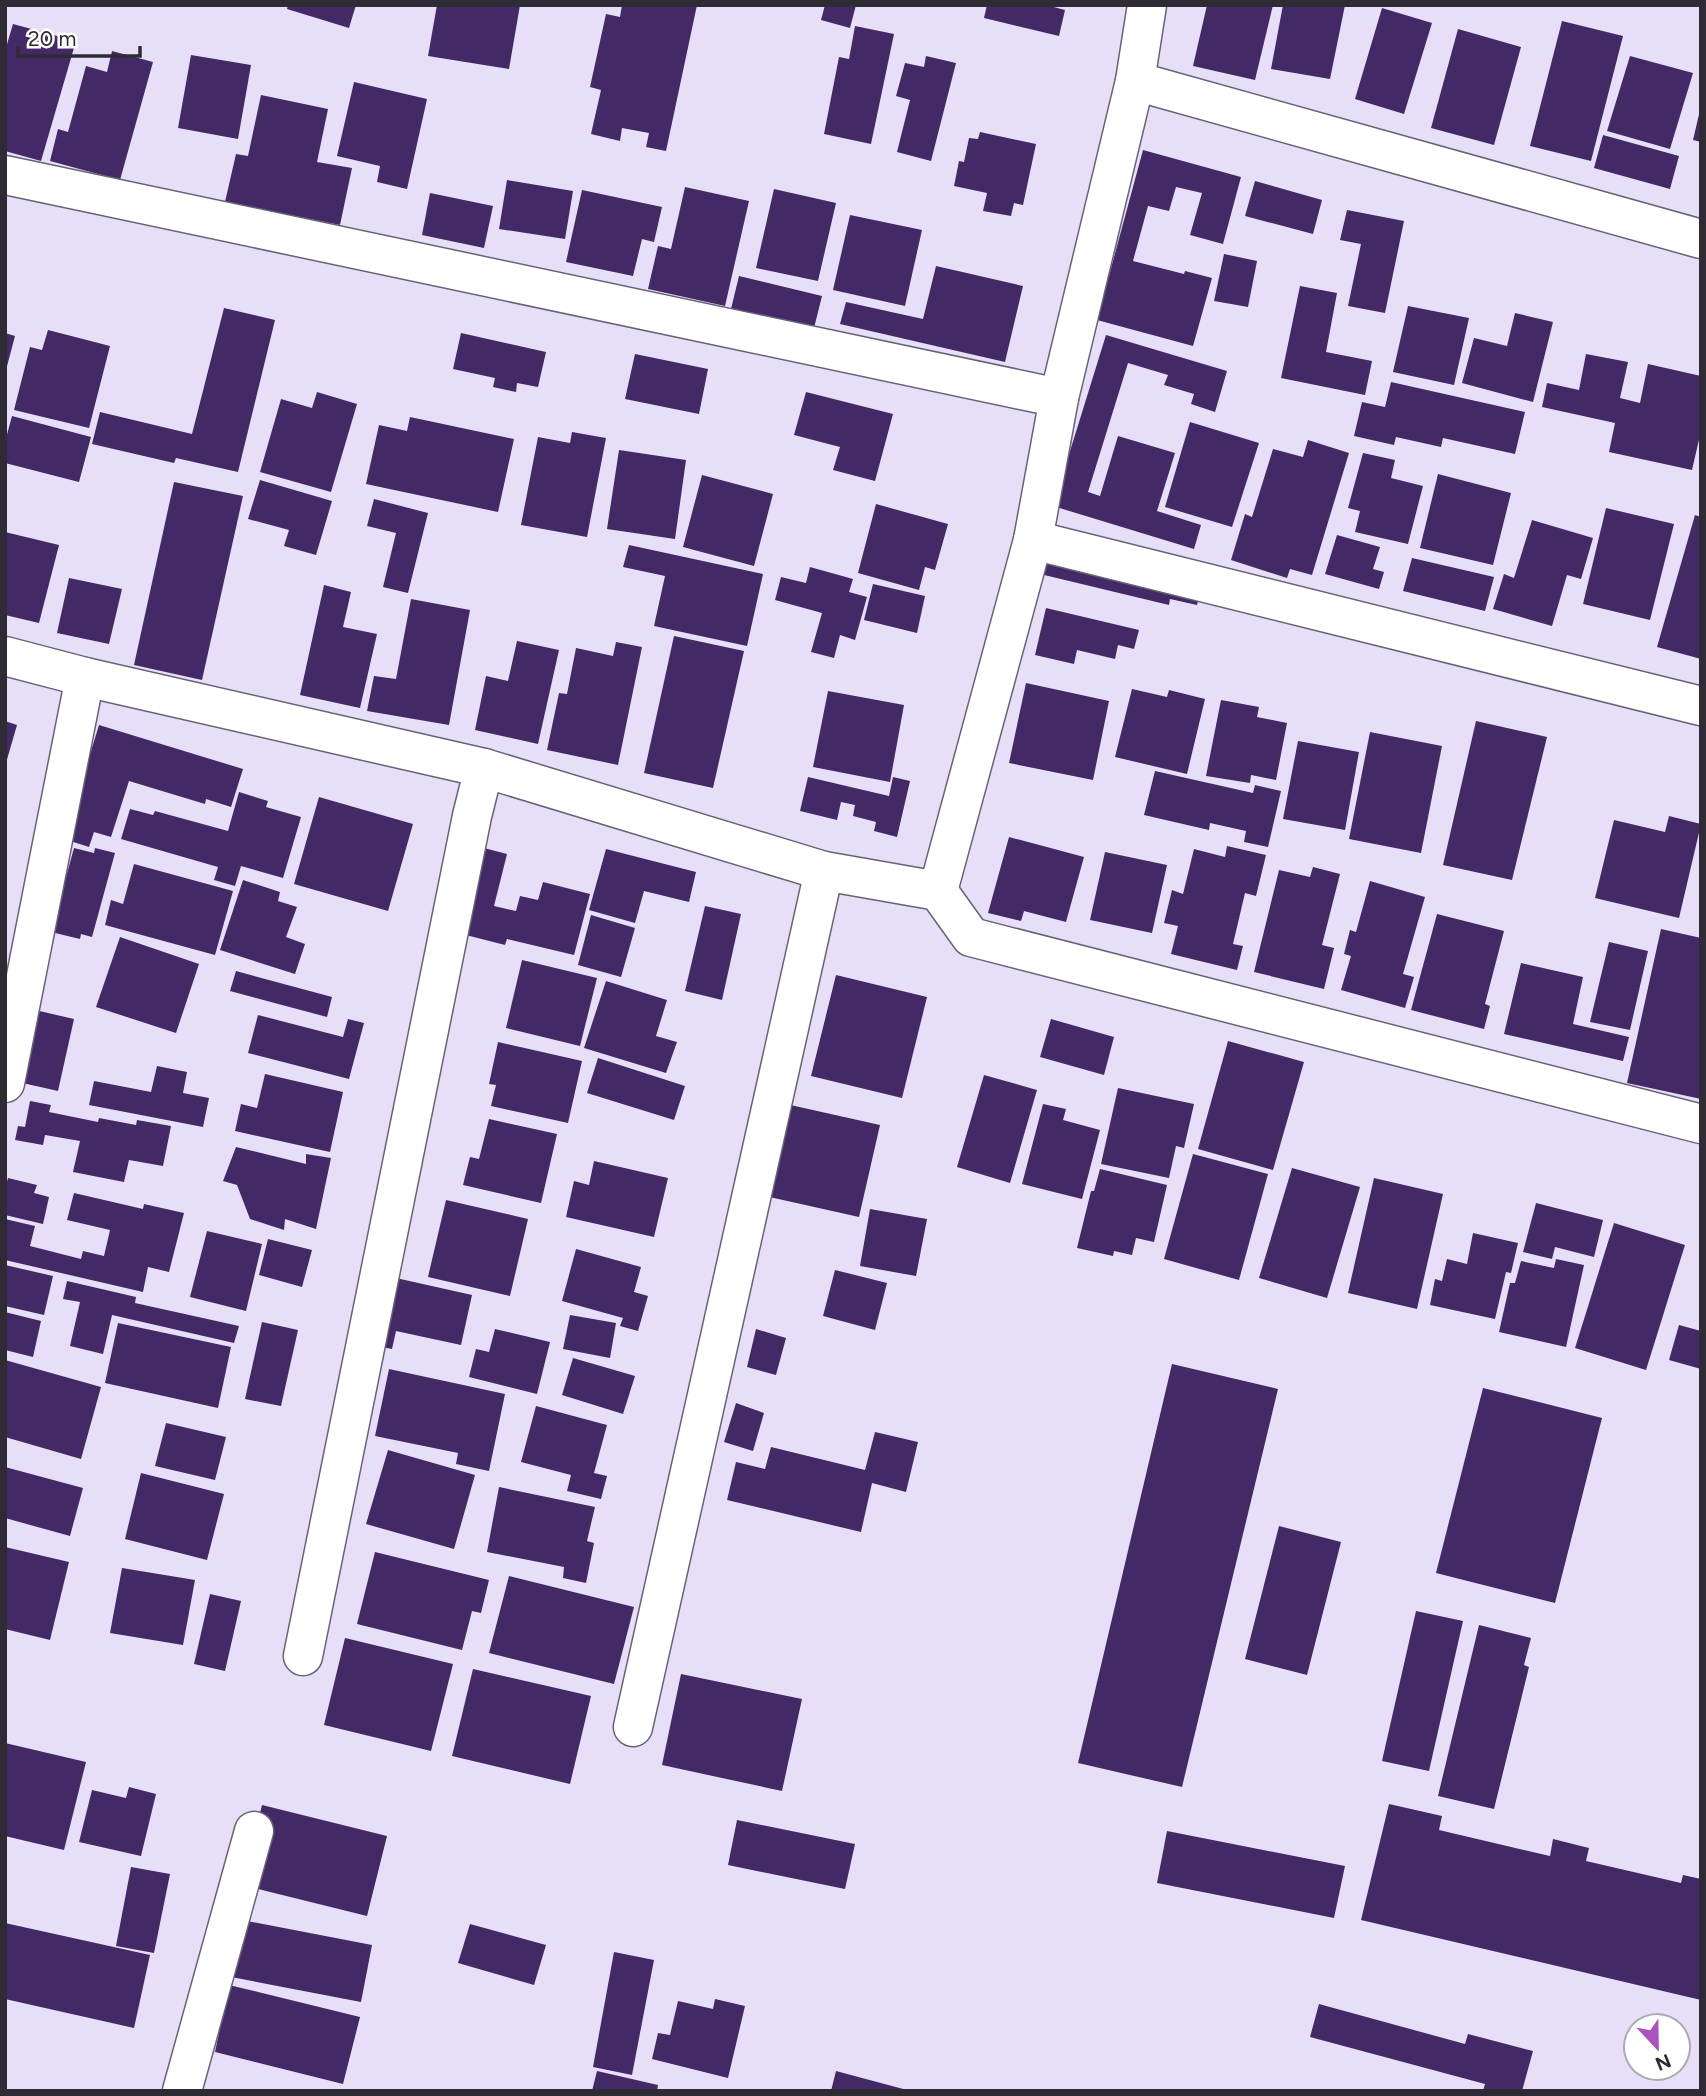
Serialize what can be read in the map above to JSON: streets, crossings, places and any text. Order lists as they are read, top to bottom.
{
  "scale_bar": "20 m",
  "north": "bottom"
}
